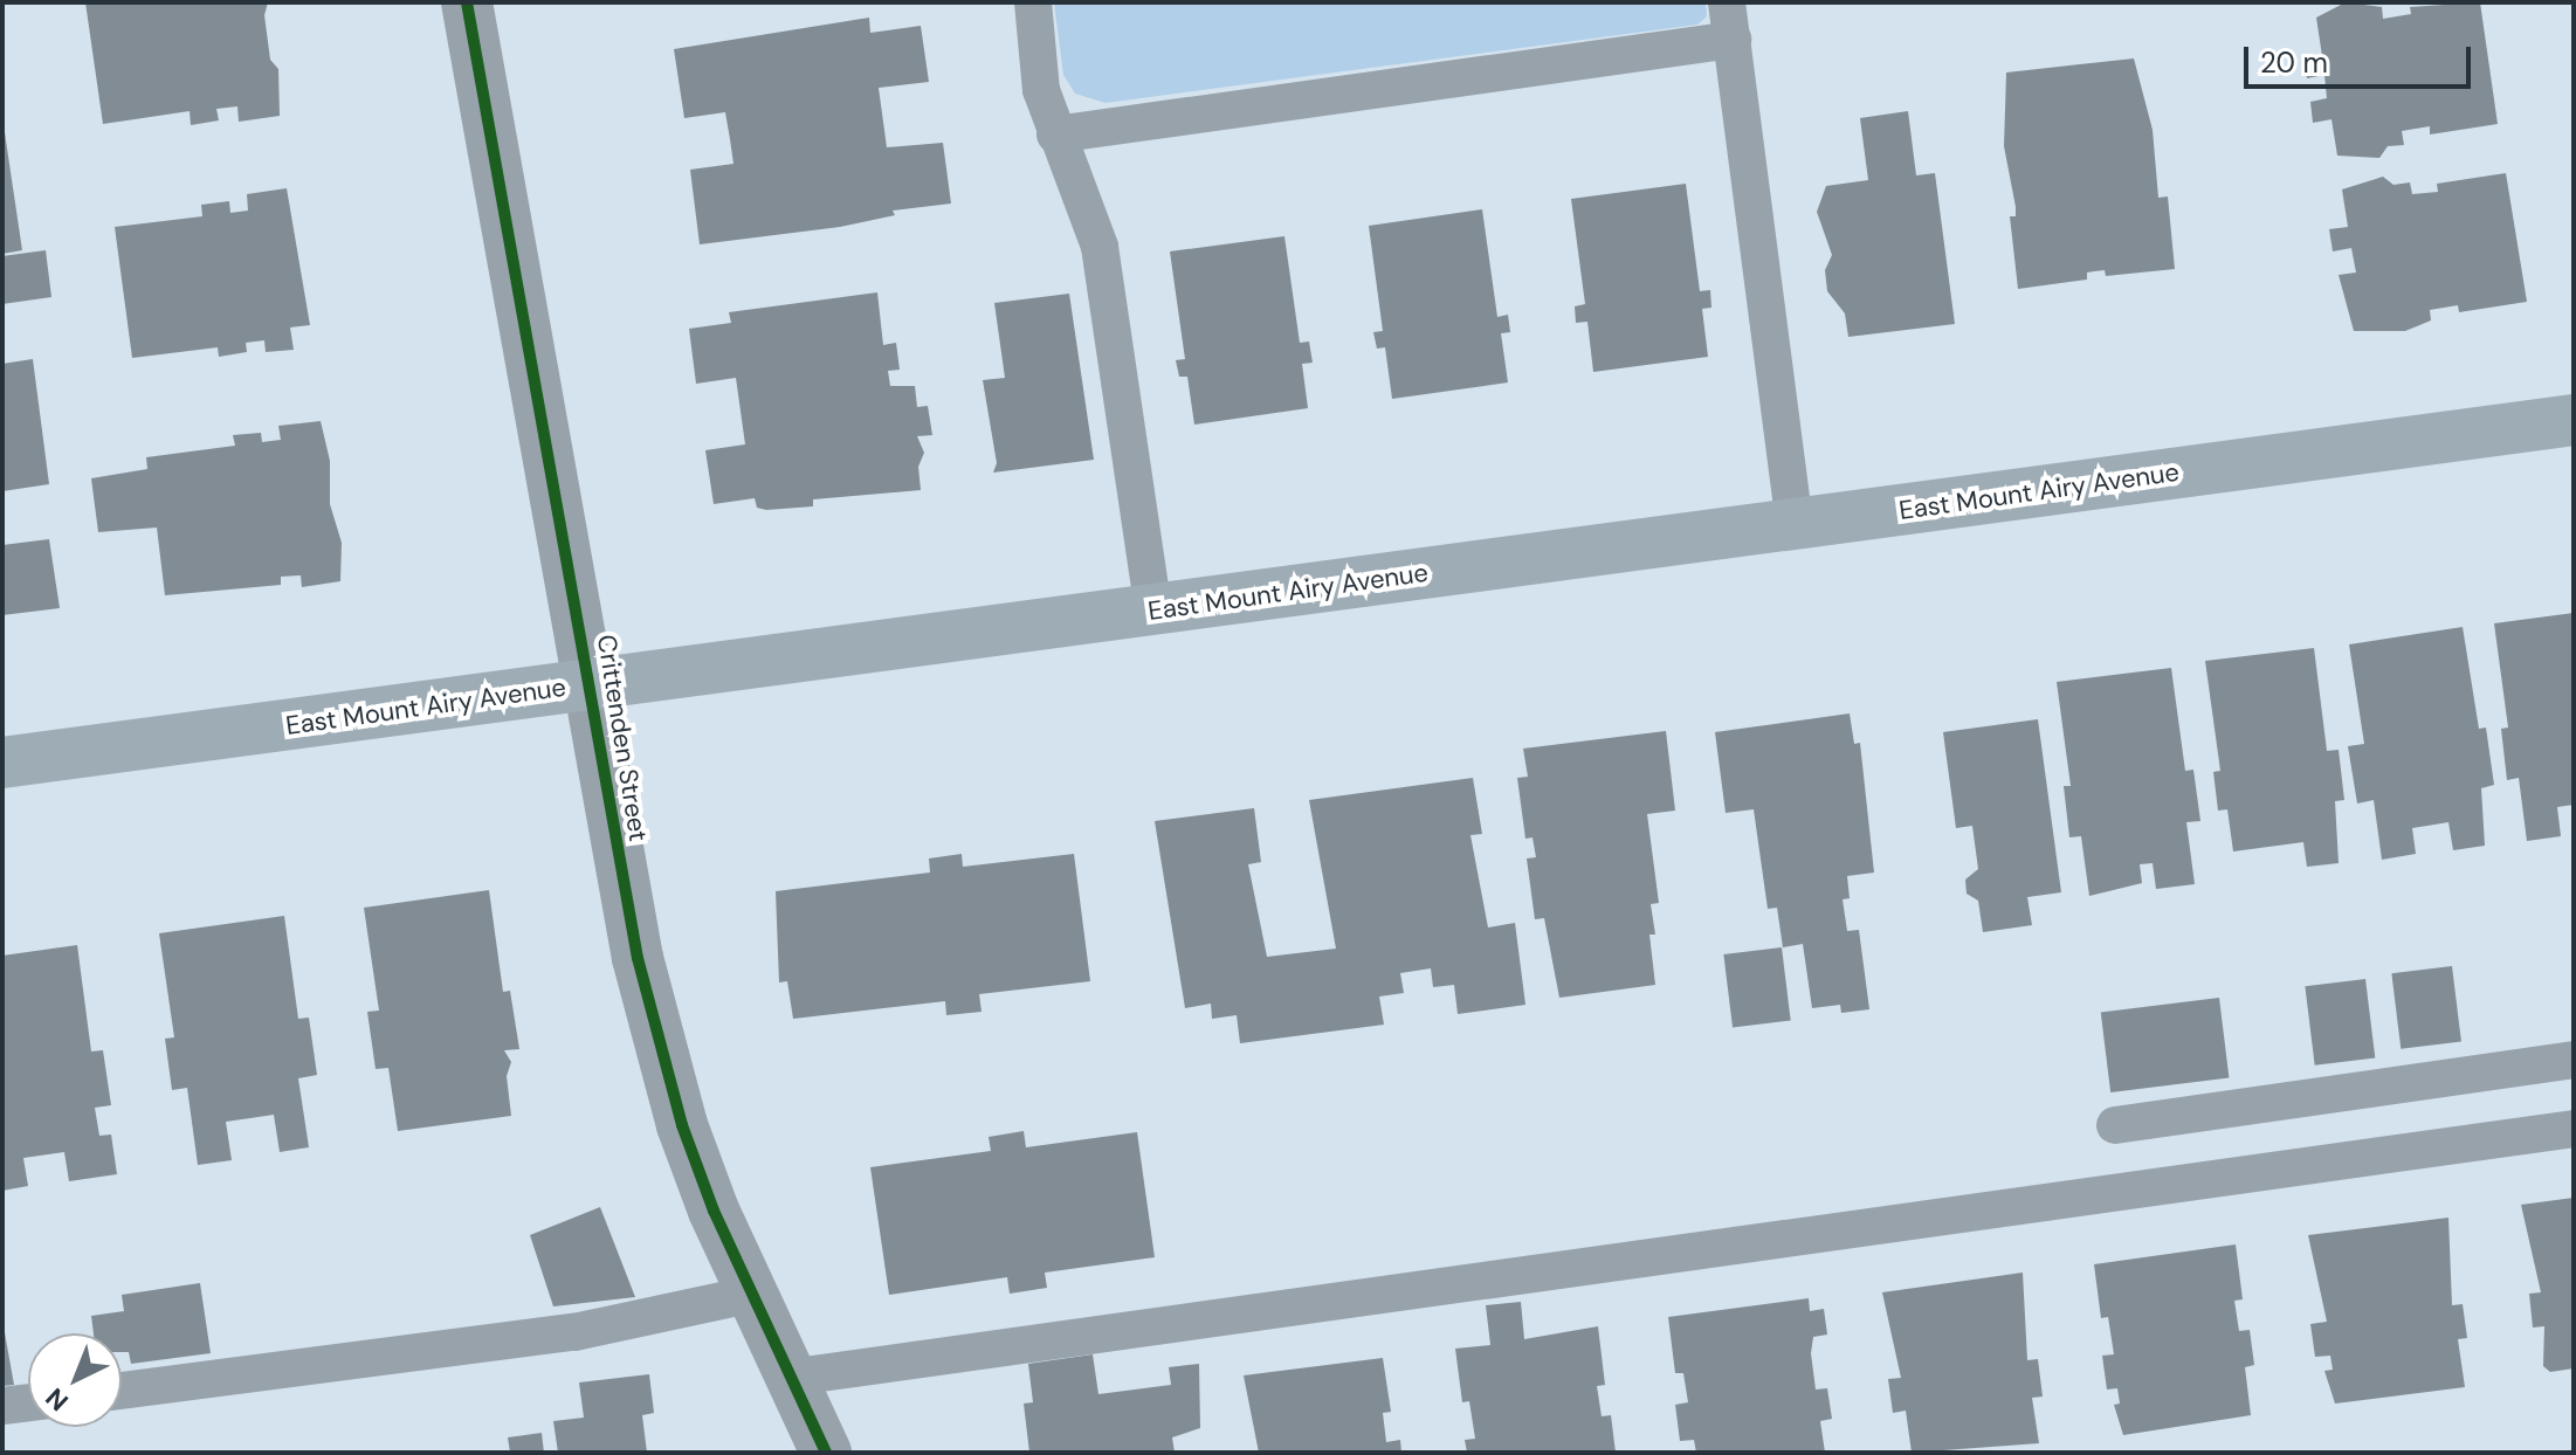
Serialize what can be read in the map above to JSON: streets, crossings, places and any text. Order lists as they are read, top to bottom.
{
  "streets": {
    "main road": ["East Mount Airy Avenue"],
    "street": ["Crittenden Street"]
  },
  "crossings": [
    ["East Mount Airy Avenue", "Crittenden Street"]
  ],
  "scale_bar": "20 m",
  "north": "bottom left"
}
